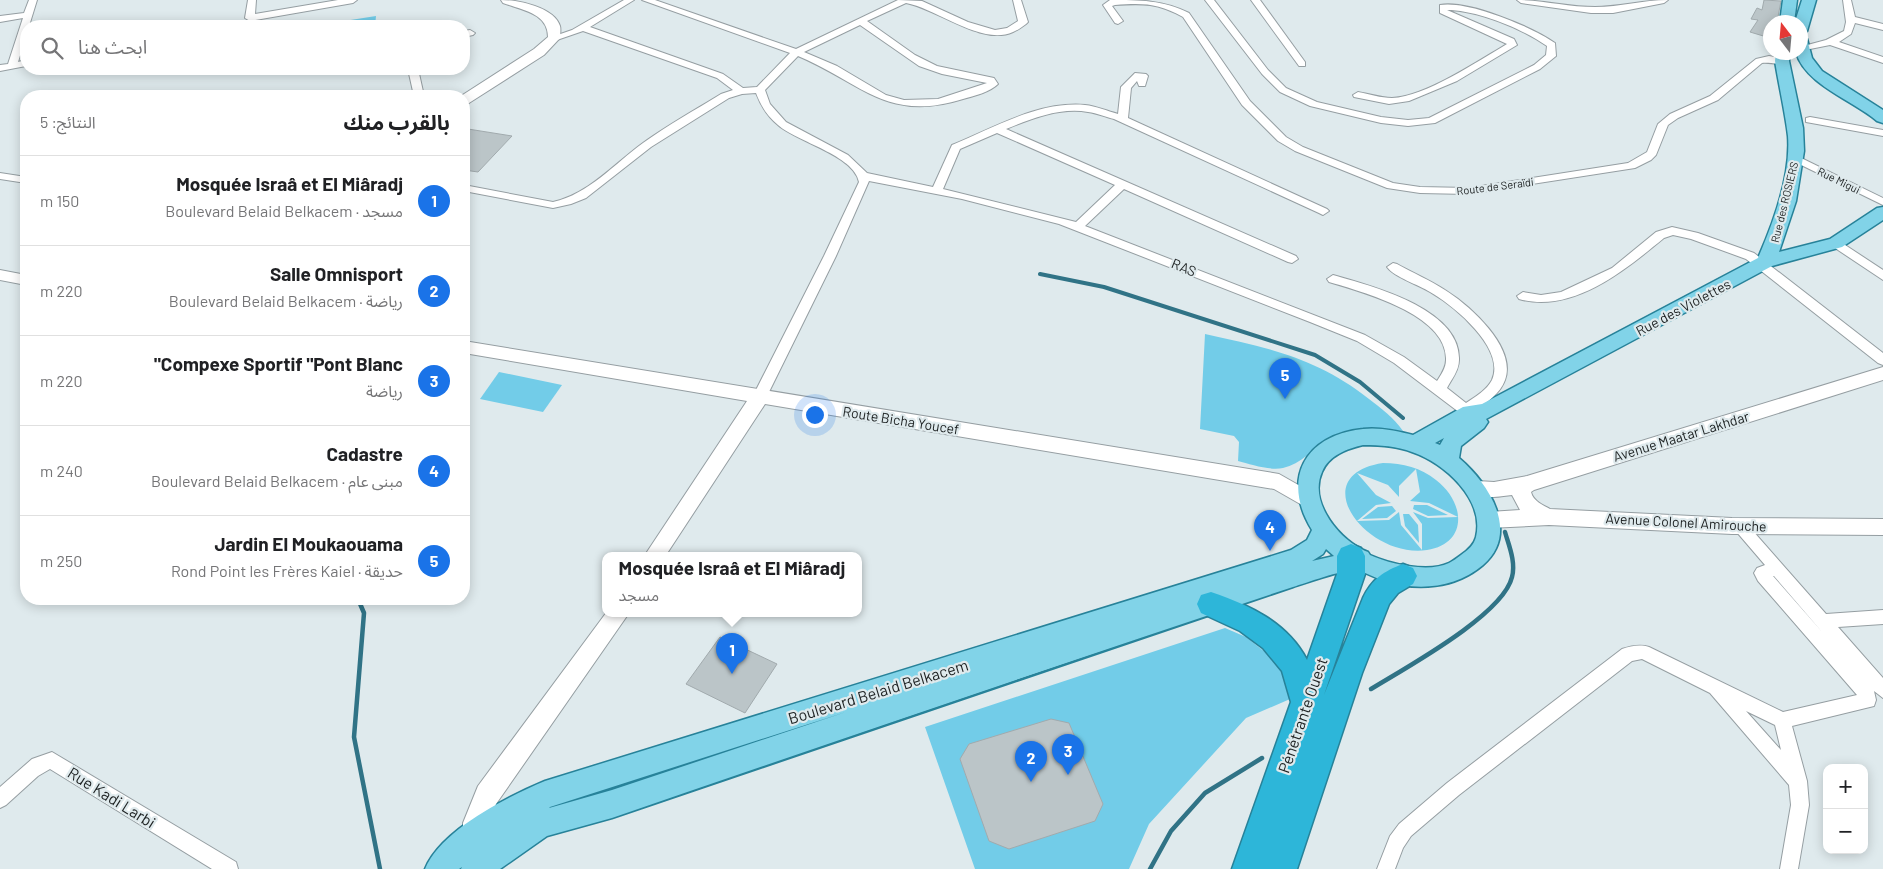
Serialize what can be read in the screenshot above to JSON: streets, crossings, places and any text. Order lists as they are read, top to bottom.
{
  "streets": {
    "highway": ["Pénétrante Ouest"],
    "main road": [
      "Rue des ROSIERS",
      "Rue des Violettes",
      "Route Bicha Youcef",
      "Avenue Maatar Lakhdar",
      "Avenue Colonel Amirouche",
      "Boulevard Belaid Belkacem"
    ],
    "street": [
      "Rue Migui",
      "Route de Seraïdi",
      "RAS",
      "Rue Kadi Larbi"
    ]
  },
  "crossings": [
    ["Rue Migui", "Rue des ROSIERS"],
    ["Rue des ROSIERS", "Rue des Violettes"],
    ["RAS", "Rue des Violettes"],
    ["Avenue Maatar Lakhdar", "Avenue Colonel Amirouche"],
    ["Avenue Maatar Lakhdar", "Boulevard Belaid Belkacem"],
    ["Avenue Maatar Lakhdar", "Pénétrante Ouest"],
    ["Avenue Colonel Amirouche", "Boulevard Belaid Belkacem"],
    ["Avenue Colonel Amirouche", "Pénétrante Ouest"],
    ["Boulevard Belaid Belkacem", "Pénétrante Ouest"]
  ],
  "north": "top",
  "page": {
    "search": "ابحث هنا",
    "heading": ["بالقرب منك", "النتائج: 5"],
    "list": [
      {
        "mark": "1",
        "name": "Mosquée Israâ et El Miâradj",
        "note": "مسجد · Boulevard Belaid Belkacem",
        "value": "150 m"
      },
      {
        "mark": "2",
        "name": "Salle Omnisport",
        "note": "رياضة · Boulevard Belaid Belkacem",
        "value": "220 m"
      },
      {
        "mark": "3",
        "name": "Compexe Sportif \"Pont Blanc\"",
        "note": "رياضة",
        "value": "220 m"
      },
      {
        "mark": "4",
        "name": "Cadastre",
        "note": "مبنى عام · Boulevard Belaid Belkacem",
        "value": "240 m"
      },
      {
        "mark": "5",
        "name": "Jardin El Moukaouama",
        "note": "حديقة · Rond Point les Frères Kaiel",
        "value": "250 m"
      }
    ],
    "pins": [
      "5",
      "4",
      "1",
      "3",
      "2"
    ],
    "popup": ["Mosquée Israâ et El Miâradj", "مسجد"],
    "map_buttons": ["+", "−"]
  }
}
